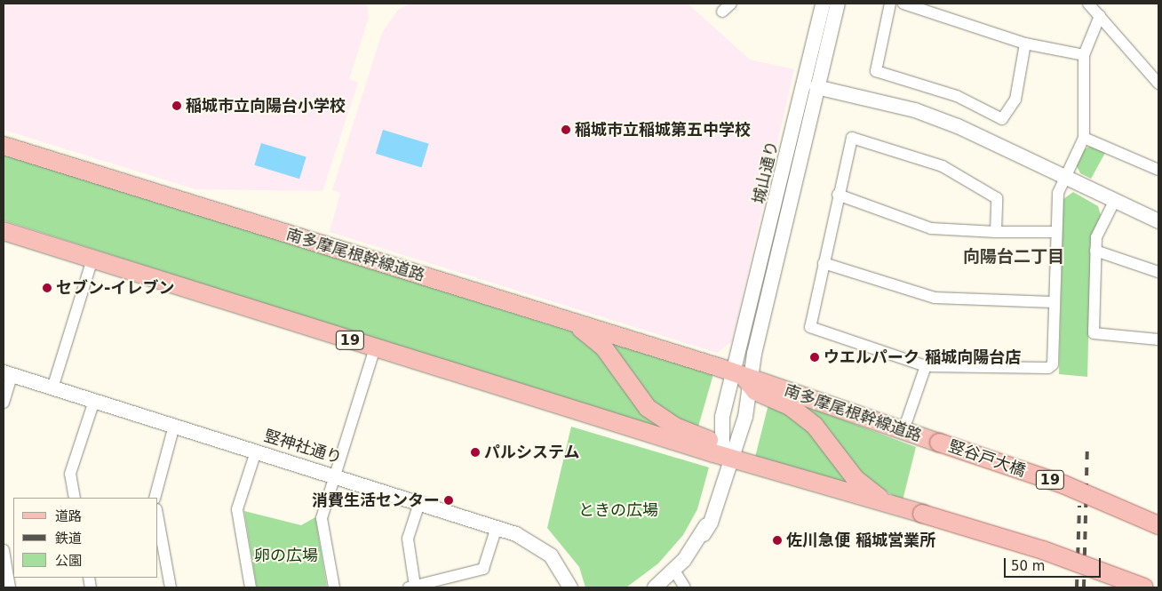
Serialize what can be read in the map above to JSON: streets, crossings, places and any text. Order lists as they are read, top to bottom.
{
  "streets": {
    "main road": ["南多摩尾根幹線道路", "19", "竪谷戸大橋"],
    "street": ["城山通り", "竪神社通り"]
  },
  "crossings": [
    ["城山通り", "南多摩尾根幹線道路"],
    ["南多摩尾根幹線道路", "竪谷戸大橋"]
  ],
  "districts": ["向陽台二丁目"],
  "parks": ["ときの広場", "卵の広場"],
  "places": [
    "稲城市立向陽台小学校",
    "稲城市立稲城第五中学校",
    "セブン-イレブン",
    "ウエルパーク 稲城向陽台店",
    "パルシステム",
    "消費生活センター",
    "佐川急便 稲城営業所"
  ],
  "legend": ["道路", "鉄道", "公園"],
  "scale_bar": "50 m"
}
